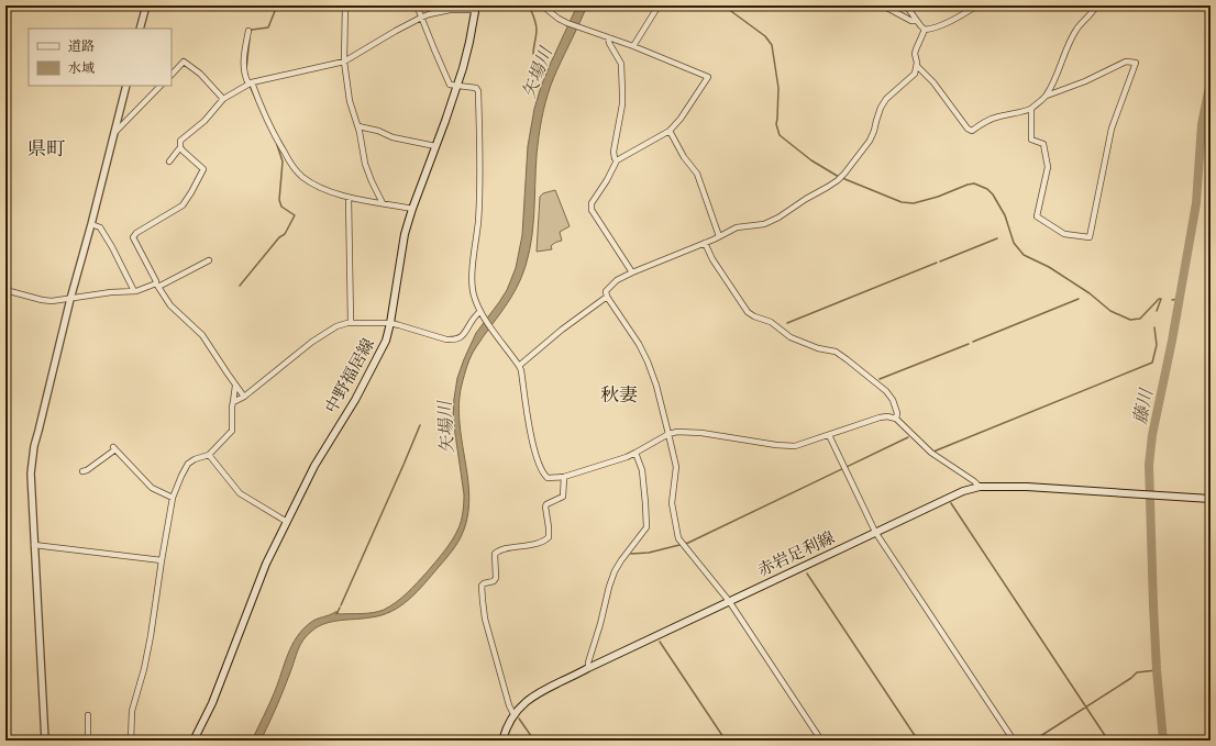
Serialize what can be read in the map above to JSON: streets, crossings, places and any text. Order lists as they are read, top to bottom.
{
  "streets": {
    "main road": ["中野福居線", "赤岩足利線"]
  },
  "districts": ["県町", "秋妻"],
  "water": ["矢場川", "藤川"],
  "legend": ["道路", "水域"]
}
